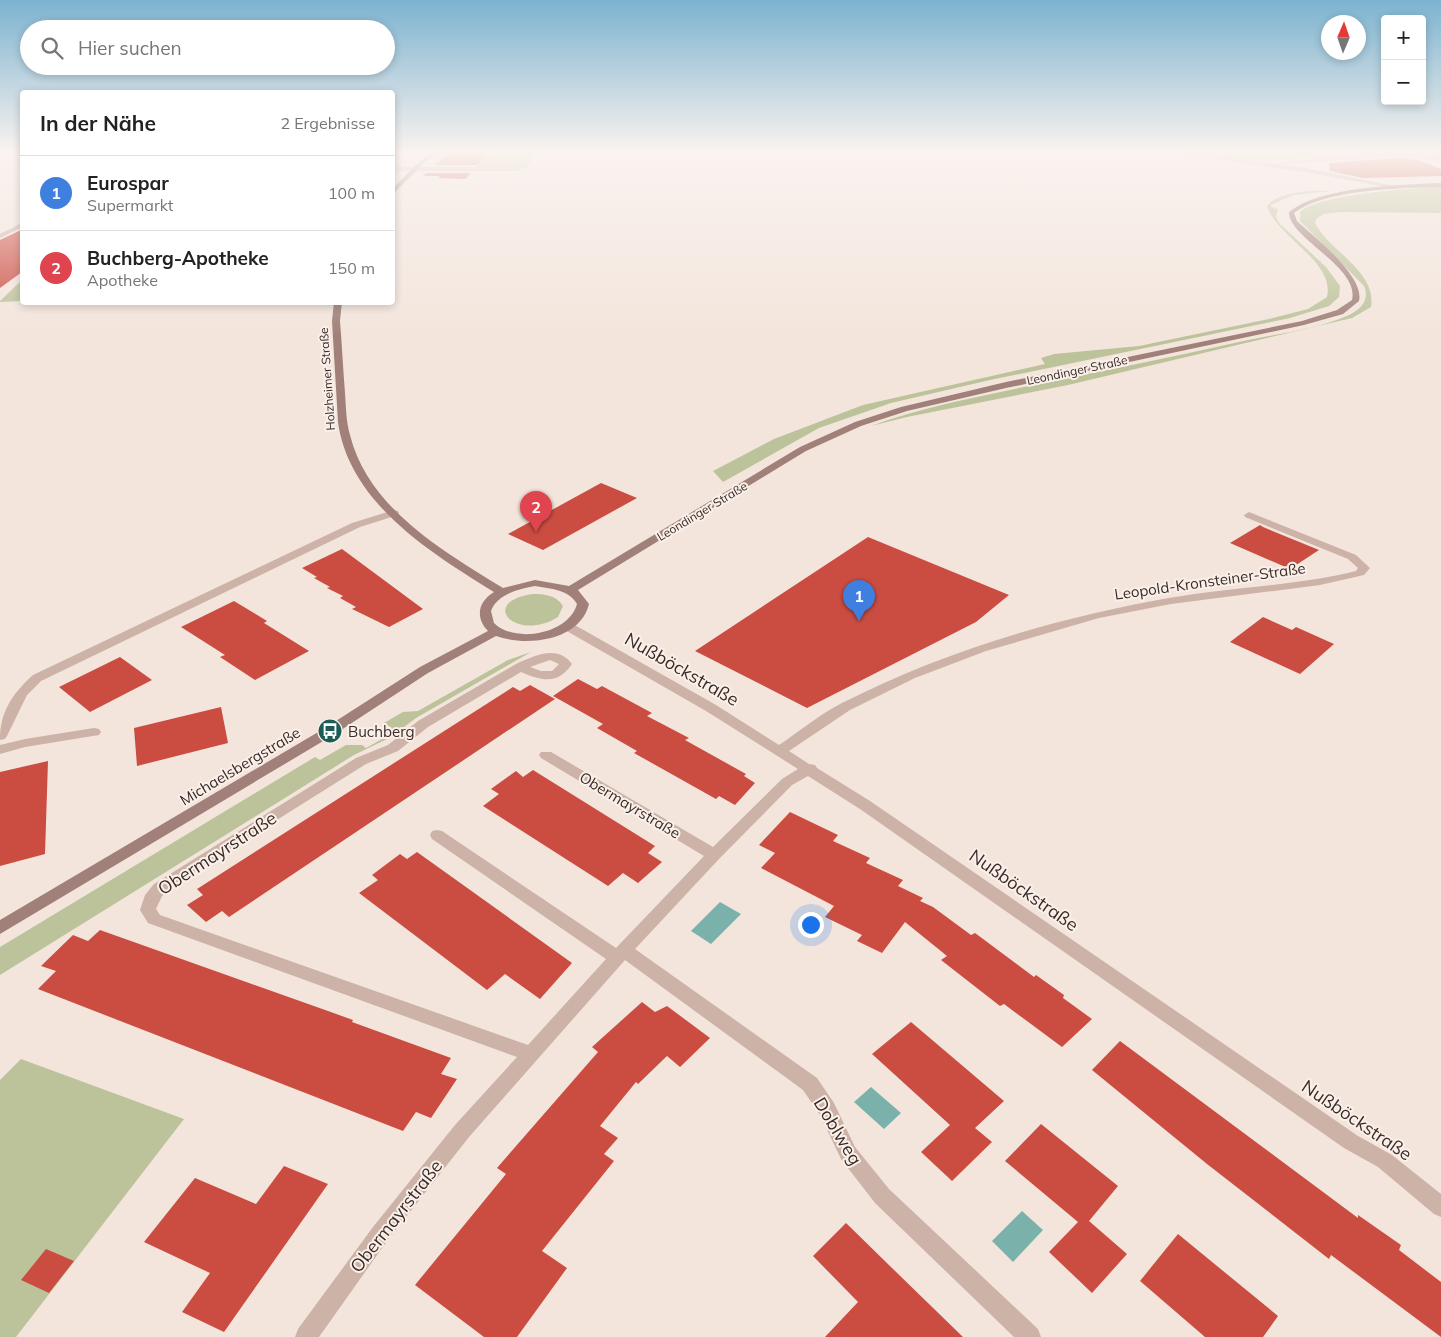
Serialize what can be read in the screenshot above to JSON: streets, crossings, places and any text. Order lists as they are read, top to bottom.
{
  "streets": {
    "street": [
      "Leondinger Straße",
      "Holzheimer Straße",
      "Leopold-Kronsteiner-Straße",
      "Nußböckstraße",
      "Michaelsbergstraße",
      "Obermayrstraße",
      "Doblweg"
    ]
  },
  "crossings": [
    ["Leondinger Straße", "Holzheimer Straße"],
    ["Leondinger Straße", "Nußböckstraße"],
    ["Leondinger Straße", "Michaelsbergstraße"],
    ["Holzheimer Straße", "Nußböckstraße"],
    ["Holzheimer Straße", "Michaelsbergstraße"],
    ["Leopold-Kronsteiner-Straße", "Nußböckstraße"],
    ["Nußböckstraße", "Michaelsbergstraße"],
    ["Nußböckstraße", "Obermayrstraße"],
    ["Obermayrstraße", "Doblweg"]
  ],
  "places": {
    "bus stop": ["Buchberg"]
  },
  "north": "top",
  "page": {
    "map_buttons": ["+", "−"],
    "search": "Hier suchen",
    "heading": ["In der Nähe", "2 Ergebnisse"],
    "list": [
      {
        "mark": "1",
        "name": "Eurospar",
        "note": "Supermarkt",
        "value": "100 m"
      },
      {
        "mark": "2",
        "name": "Buchberg-Apotheke",
        "note": "Apotheke",
        "value": "150 m"
      }
    ],
    "pins": ["2", "1"]
  }
}
